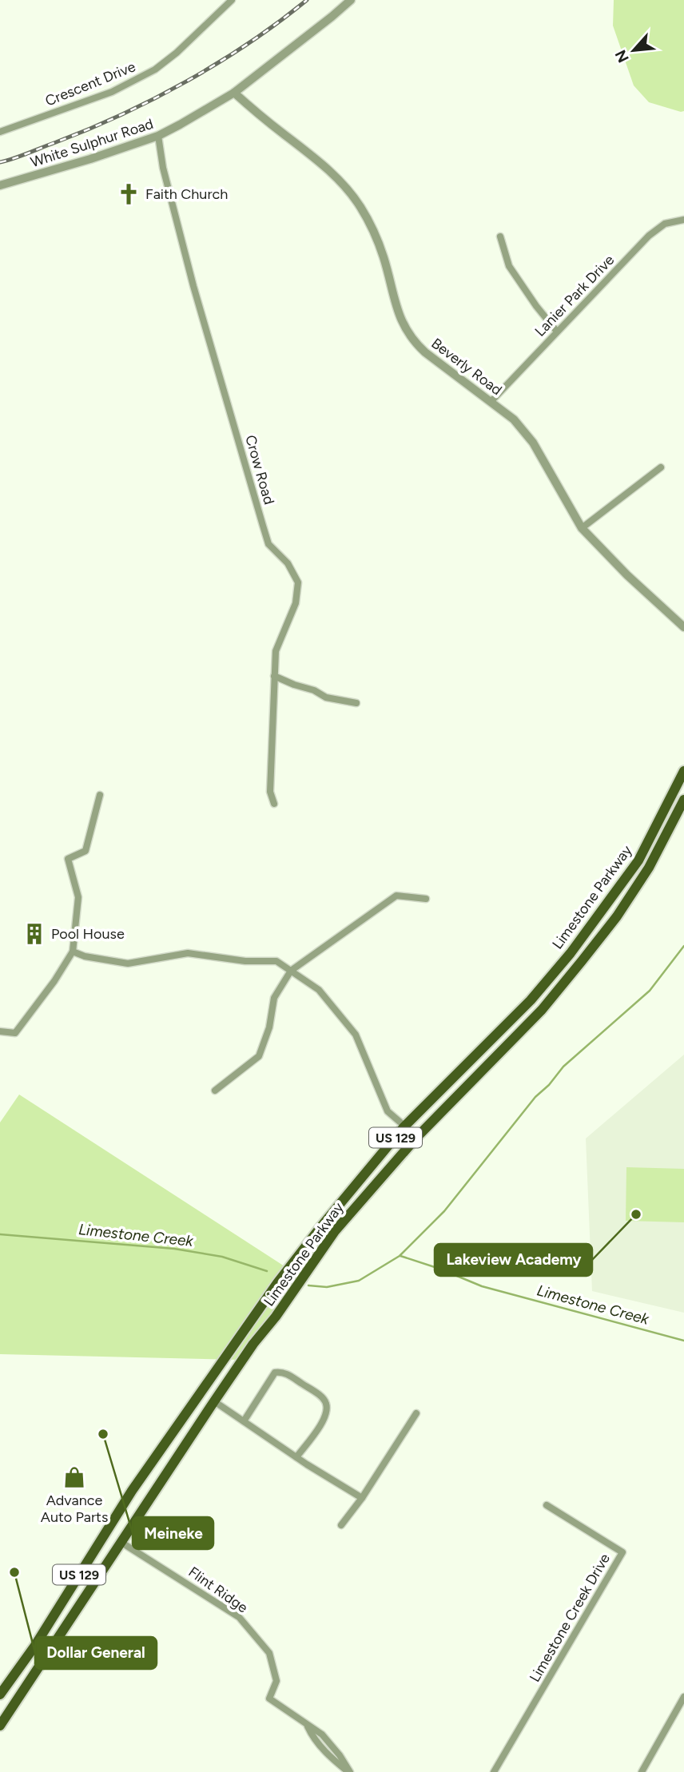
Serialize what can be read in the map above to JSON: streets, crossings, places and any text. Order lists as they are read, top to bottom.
{
  "streets": {
    "main road": ["Limestone Parkway", "US 129"],
    "street": [
      "Crescent Drive",
      "White Sulphur Road",
      "Lanier Park Drive",
      "Beverly Road",
      "Crow Road",
      "Flint Ridge",
      "Limestone Creek Drive"
    ]
  },
  "crossings": [
    ["White Sulphur Road", "Beverly Road"],
    ["White Sulphur Road", "Crow Road"],
    ["Lanier Park Drive", "Beverly Road"],
    ["Limestone Parkway", "Flint Ridge"]
  ],
  "water": ["Limestone Creek"],
  "places": {
    "church": ["Faith Church"],
    "building": ["Pool House"],
    "other": ["Lakeview Academy", "Meineke", "Dollar General"],
    "shop": ["Advance Auto Parts"]
  },
  "north": "bottom left"
}
